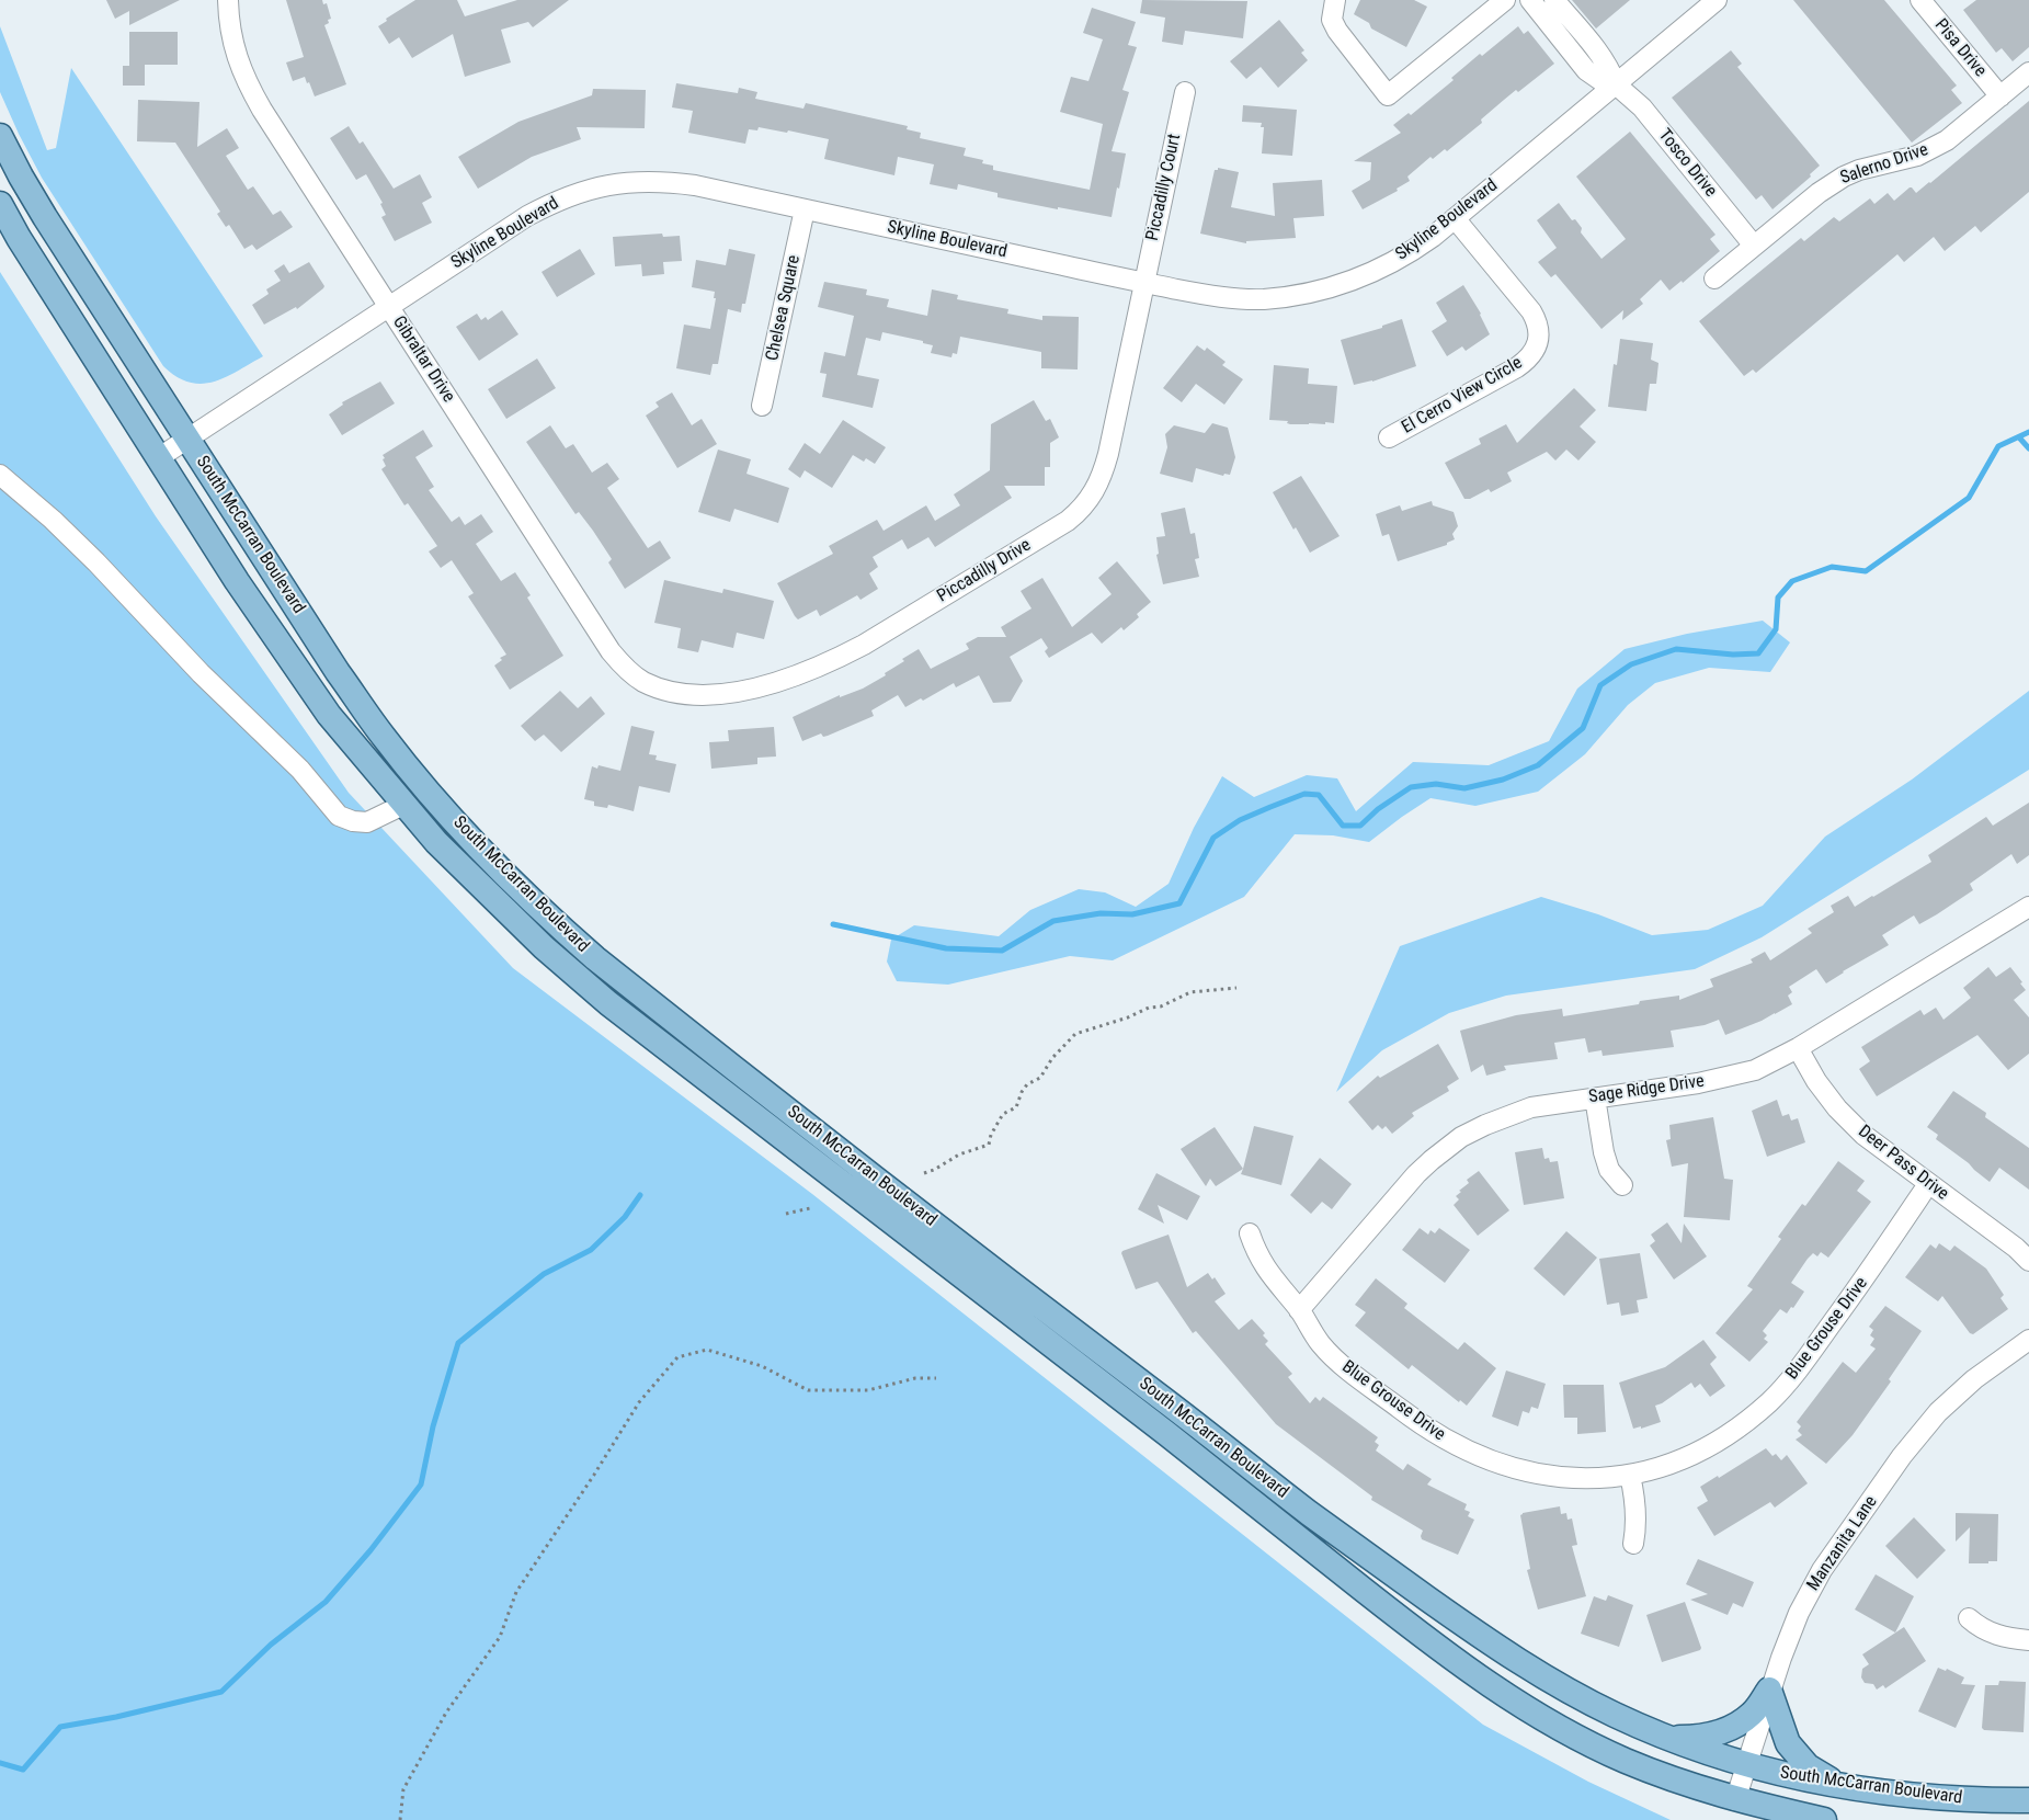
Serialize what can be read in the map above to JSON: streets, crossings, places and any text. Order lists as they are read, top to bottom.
{
  "streets": {
    "main road": ["South McCarran Boulevard"],
    "street": [
      "Pisa Drive",
      "Tosco Drive",
      "Salerno Drive",
      "Piccadilly Court",
      "Skyline Boulevard",
      "Chelsea Square",
      "Gibraltar Drive",
      "El Cerro View Circle",
      "Piccadilly Drive",
      "Sage Ridge Drive",
      "Deer Pass Drive",
      "Blue Grouse Drive",
      "Manzanita Lane"
    ]
  },
  "crossings": [
    ["Pisa Drive", "Salerno Drive"],
    ["Tosco Drive", "Salerno Drive"],
    ["Tosco Drive", "Skyline Boulevard"],
    ["Piccadilly Court", "Skyline Boulevard"],
    ["Piccadilly Court", "Piccadilly Drive"],
    ["Skyline Boulevard", "Chelsea Square"],
    ["Skyline Boulevard", "Gibraltar Drive"],
    ["Skyline Boulevard", "El Cerro View Circle"],
    ["Skyline Boulevard", "South McCarran Boulevard"],
    ["Skyline Boulevard", "Piccadilly Drive"],
    ["Gibraltar Drive", "Piccadilly Drive"],
    ["South McCarran Boulevard", "Manzanita Lane"],
    ["Sage Ridge Drive", "Deer Pass Drive"],
    ["Sage Ridge Drive", "Blue Grouse Drive"],
    ["Deer Pass Drive", "Blue Grouse Drive"]
  ]
}
